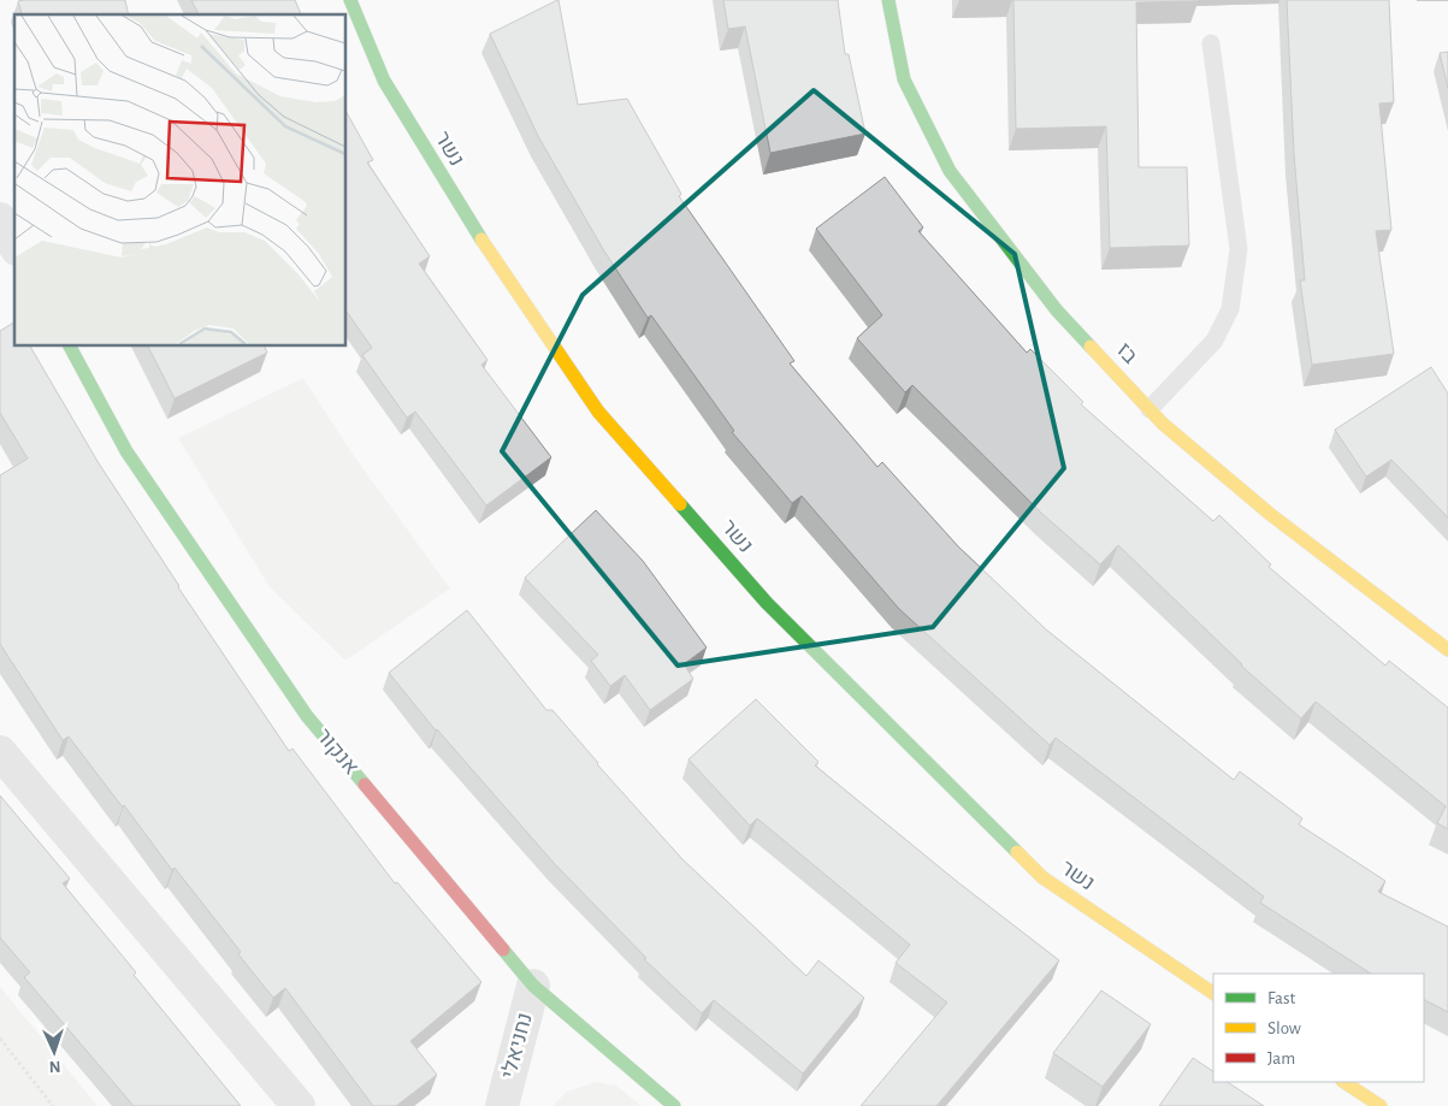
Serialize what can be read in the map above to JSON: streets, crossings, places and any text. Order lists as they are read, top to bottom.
{
  "streets": {
    "street": [
      "נשר",
      "בז",
      "אנקור",
      "נחניאלי"
    ]
  },
  "crossings": [
    ["אנקור", "נחניאלי"]
  ],
  "legend": ["Fast", "Slow", "Jam"],
  "north": "bottom"
}
